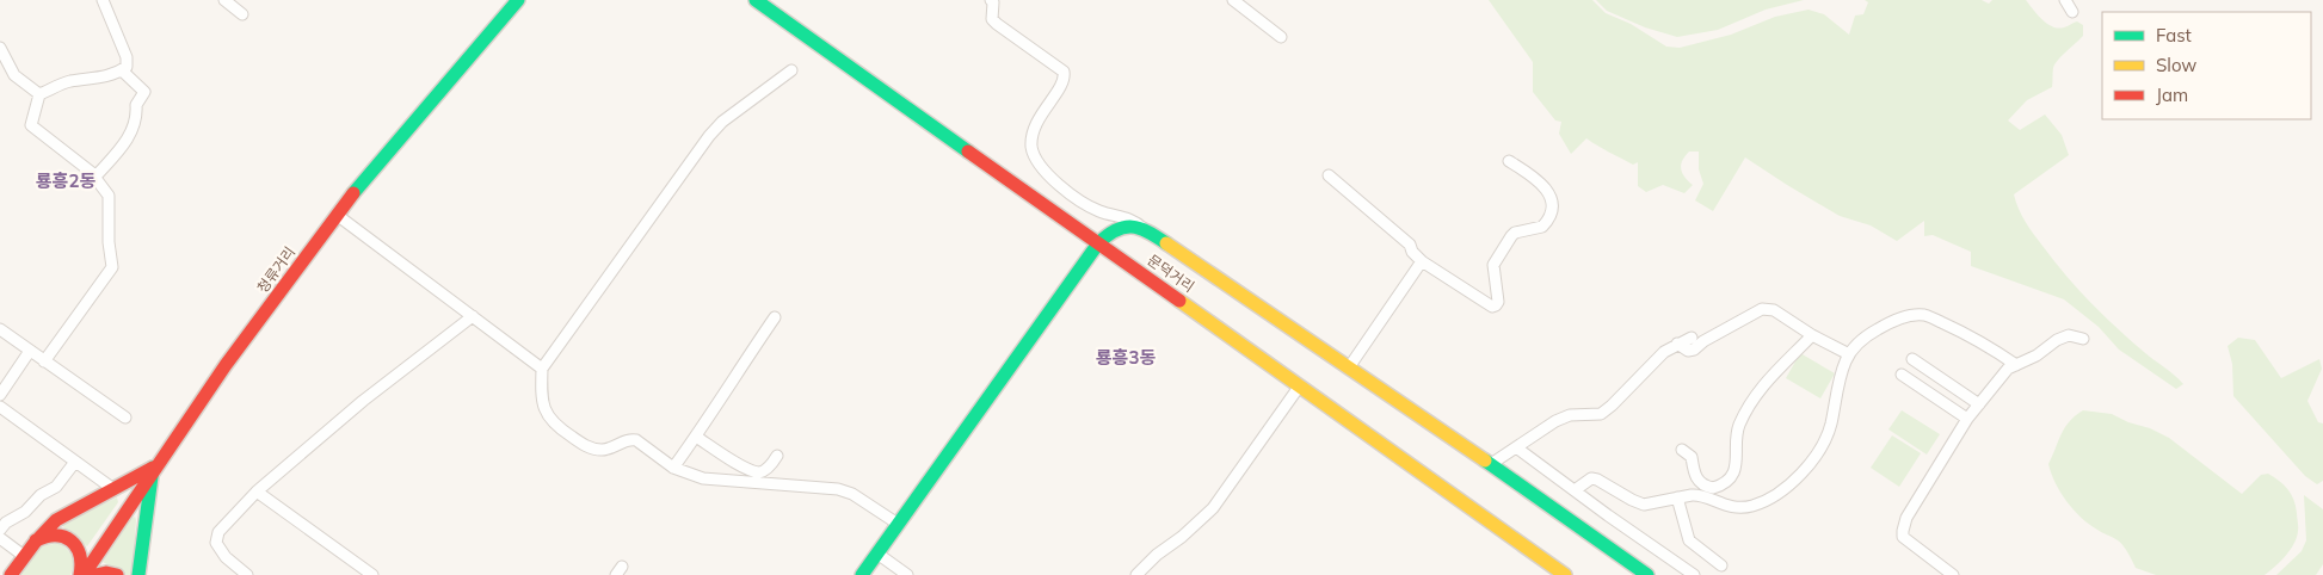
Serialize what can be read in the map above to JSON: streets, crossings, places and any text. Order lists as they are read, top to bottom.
{
  "streets": {
    "main road": ["청류거리", "문덕거리"]
  },
  "districts": ["룡흥2동", "룡흥3동"],
  "legend": ["Fast", "Slow", "Jam"]
}
